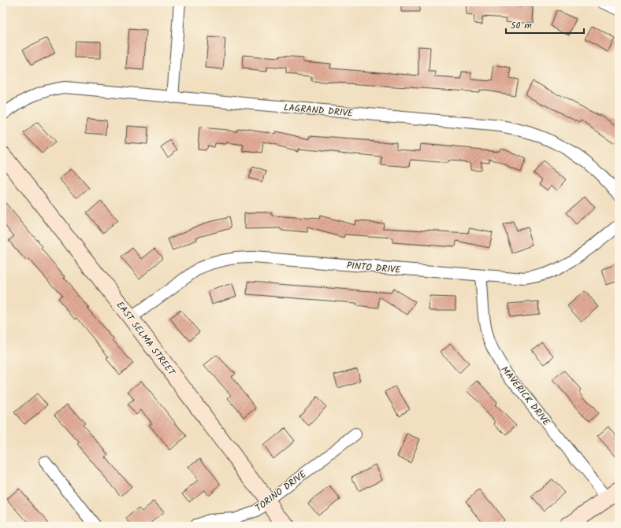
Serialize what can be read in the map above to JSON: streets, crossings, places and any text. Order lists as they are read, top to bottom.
{
  "streets": {
    "street": [
      "LAGRAND DRIVE",
      "PINTO DRIVE",
      "EAST SELMA STREET",
      "MAVERICK DRIVE",
      "TORINO DRIVE"
    ]
  },
  "crossings": [
    ["PINTO DRIVE", "EAST SELMA STREET"],
    ["PINTO DRIVE", "MAVERICK DRIVE"],
    ["EAST SELMA STREET", "TORINO DRIVE"]
  ],
  "scale_bar": "50 m"
}
